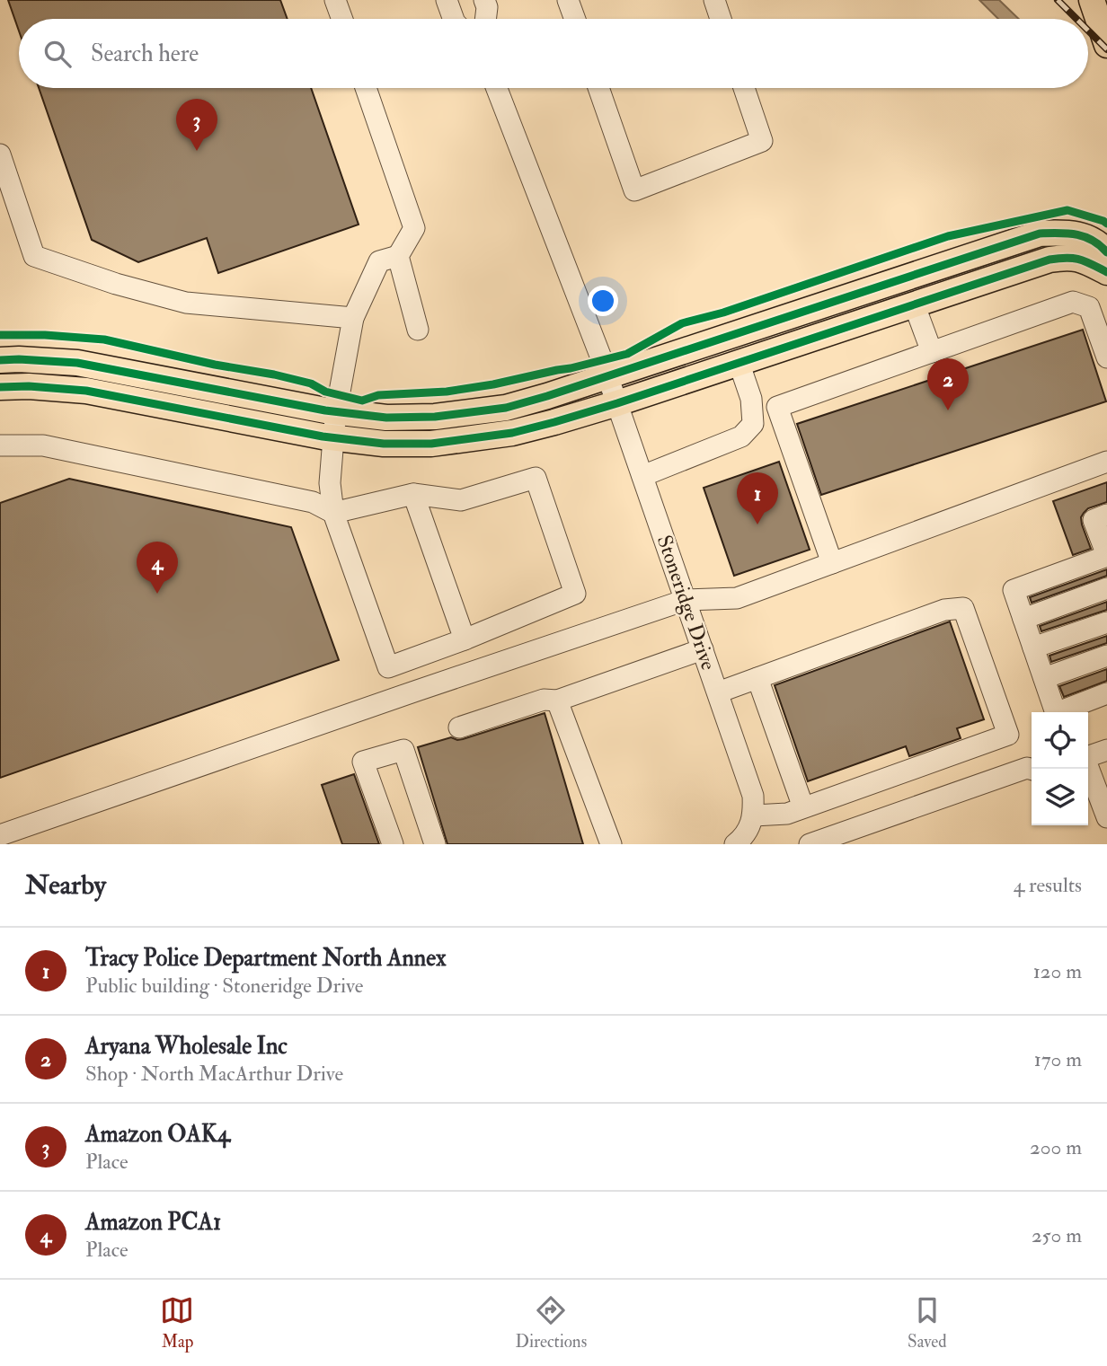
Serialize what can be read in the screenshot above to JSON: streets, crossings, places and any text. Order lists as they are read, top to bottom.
{
  "streets": {
    "street": ["Stoneridge Drive"]
  },
  "page": {
    "search": "Search here",
    "pins": [
      "3",
      "2",
      "1",
      "4"
    ],
    "heading": ["Nearby", "4 results"],
    "list": [
      {
        "mark": "1",
        "name": "Tracy Police Department North Annex",
        "note": "Public building · Stoneridge Drive",
        "value": "120 m"
      },
      {
        "mark": "2",
        "name": "Aryana Wholesale Inc",
        "note": "Shop · North MacArthur Drive",
        "value": "170 m"
      },
      {
        "mark": "3",
        "name": "Amazon OAK4",
        "note": "Place",
        "value": "200 m"
      },
      {
        "mark": "4",
        "name": "Amazon PCA1",
        "note": "Place",
        "value": "250 m"
      }
    ],
    "nav": ["Map", "Directions", "Saved"]
  }
}
